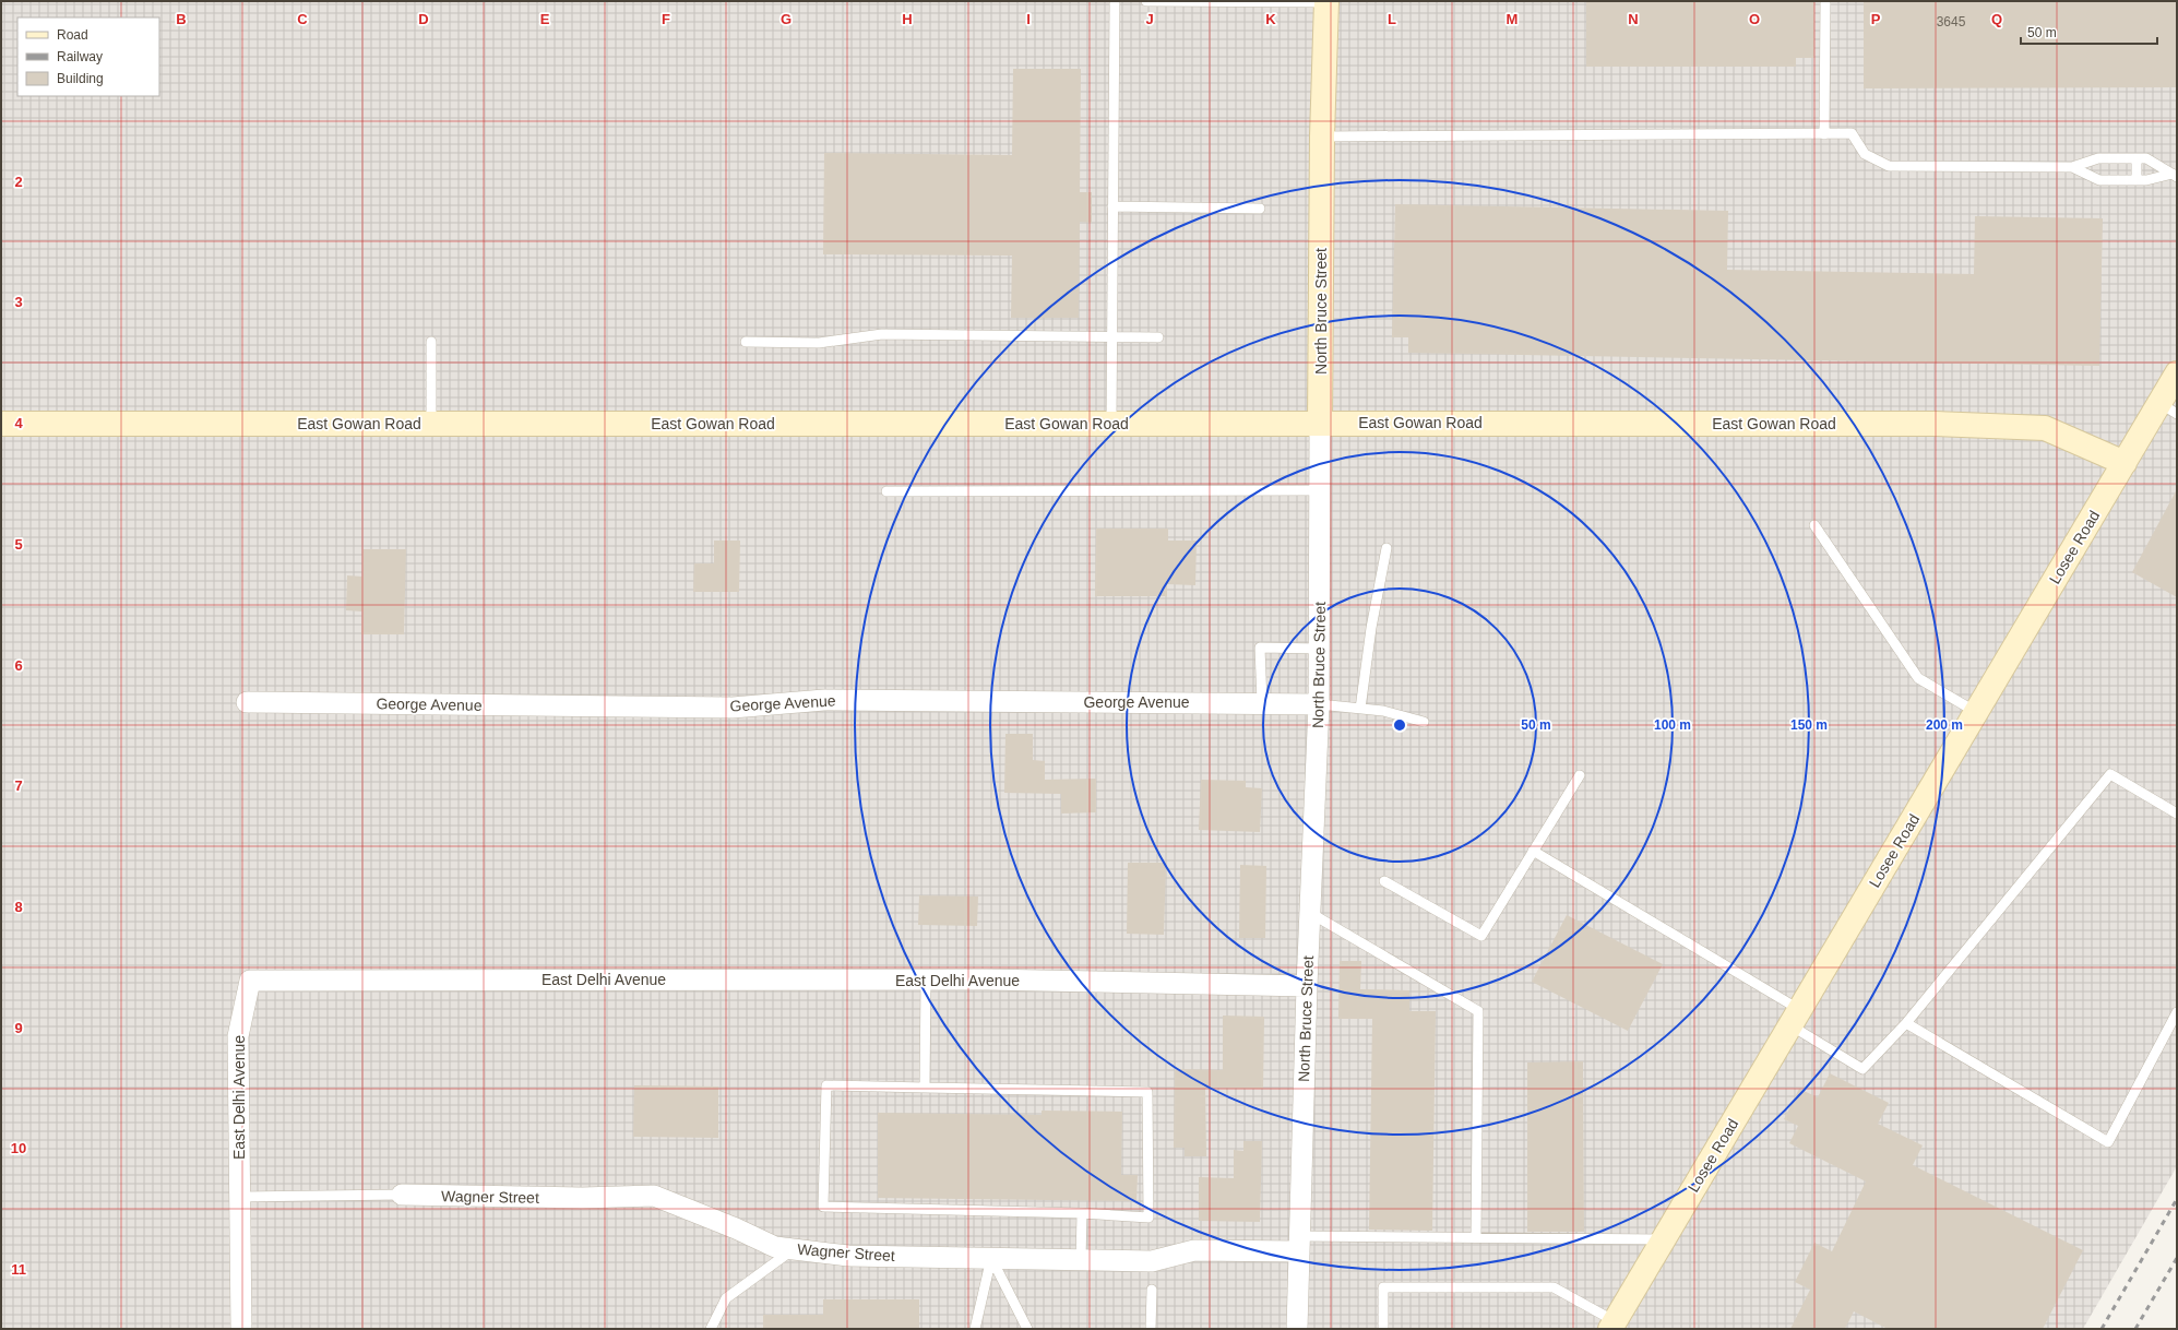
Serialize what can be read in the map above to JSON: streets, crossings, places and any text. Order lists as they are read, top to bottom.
{
  "streets": {
    "street": [
      "North Bruce Street",
      "East Gowan Road",
      "Losee Road",
      "George Avenue",
      "East Delhi Avenue",
      "Wagner Street"
    ]
  },
  "crossings": [
    ["North Bruce Street", "East Gowan Road"],
    ["North Bruce Street", "George Avenue"],
    ["North Bruce Street", "East Delhi Avenue"],
    ["North Bruce Street", "Wagner Street"],
    ["East Gowan Road", "Losee Road"]
  ],
  "house_numbers": ["3645"],
  "legend": ["Road", "Railway", "Building"],
  "scale_bar": "50 m",
  "grid": {
    "columns": [
      "B",
      "C",
      "D",
      "E",
      "F",
      "G",
      "H",
      "I",
      "J",
      "K",
      "L",
      "M",
      "N",
      "O",
      "P",
      "Q"
    ],
    "rows": [
      "2",
      "3",
      "4",
      "5",
      "6",
      "7",
      "8",
      "9",
      "10",
      "11"
    ]
  },
  "rings": [
    "50 m",
    "100 m",
    "150 m",
    "200 m"
  ]
}
